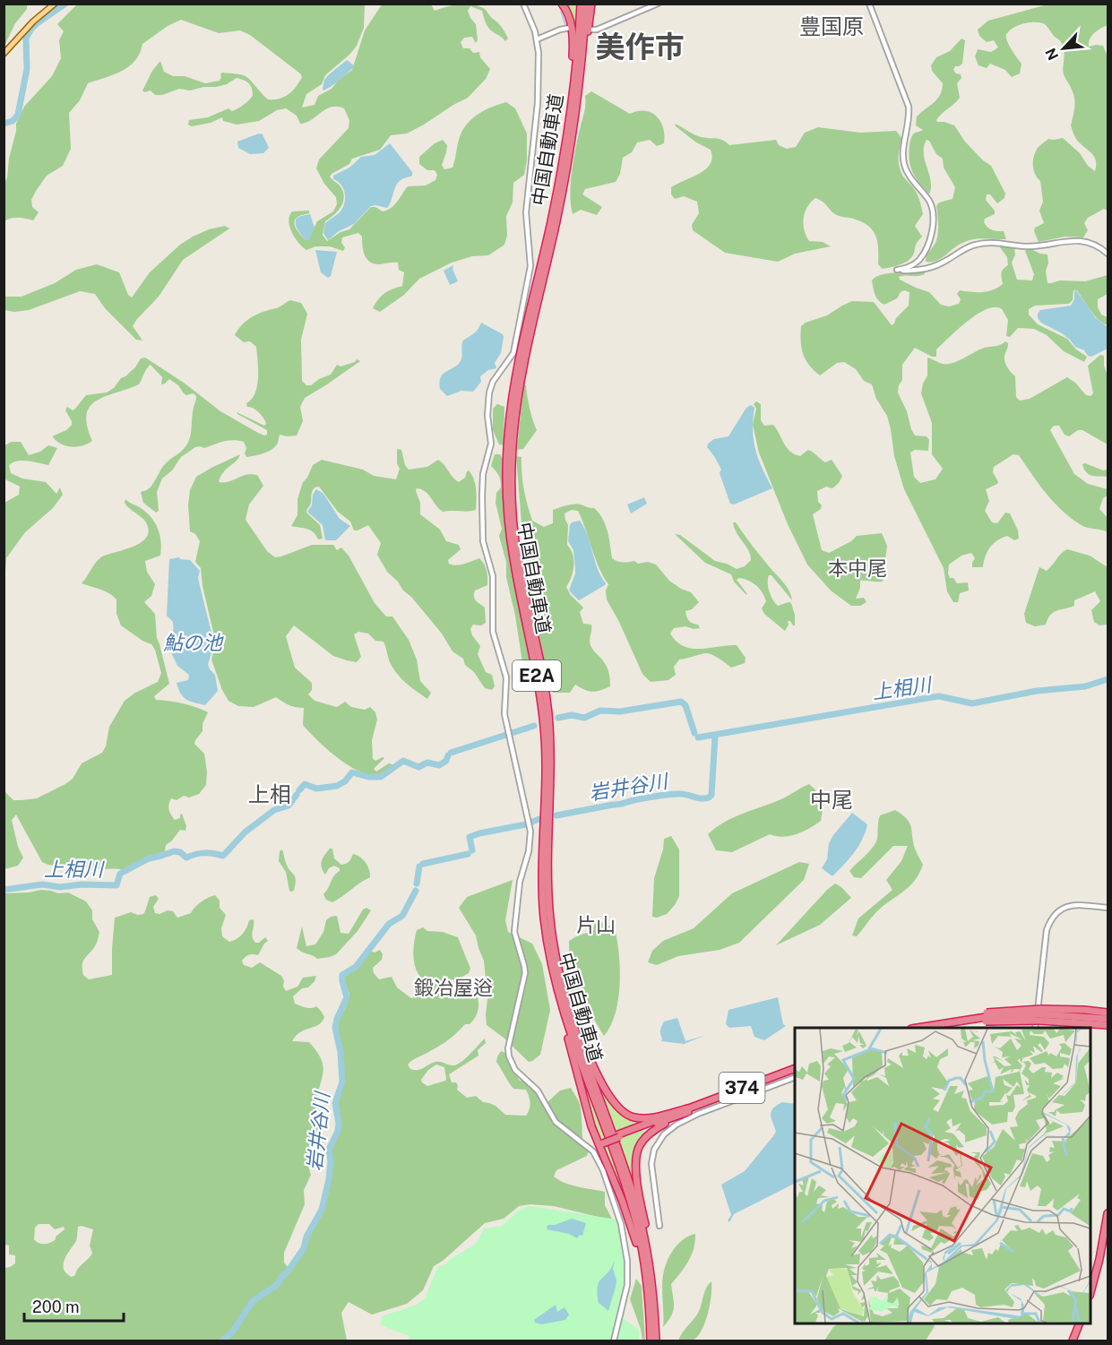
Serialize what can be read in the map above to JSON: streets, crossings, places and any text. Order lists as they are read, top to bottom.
{
  "streets": {
    "highway": ["中国自動車道", "E2A", "374"]
  },
  "districts": [
    "豊国原",
    "美作市",
    "本中尾",
    "上相",
    "中尾",
    "片山",
    "鍛冶屋逧"
  ],
  "water": ["鮎の池", "上相川", "岩井谷川"],
  "scale_bar": "200 m",
  "north": "bottom left"
}
